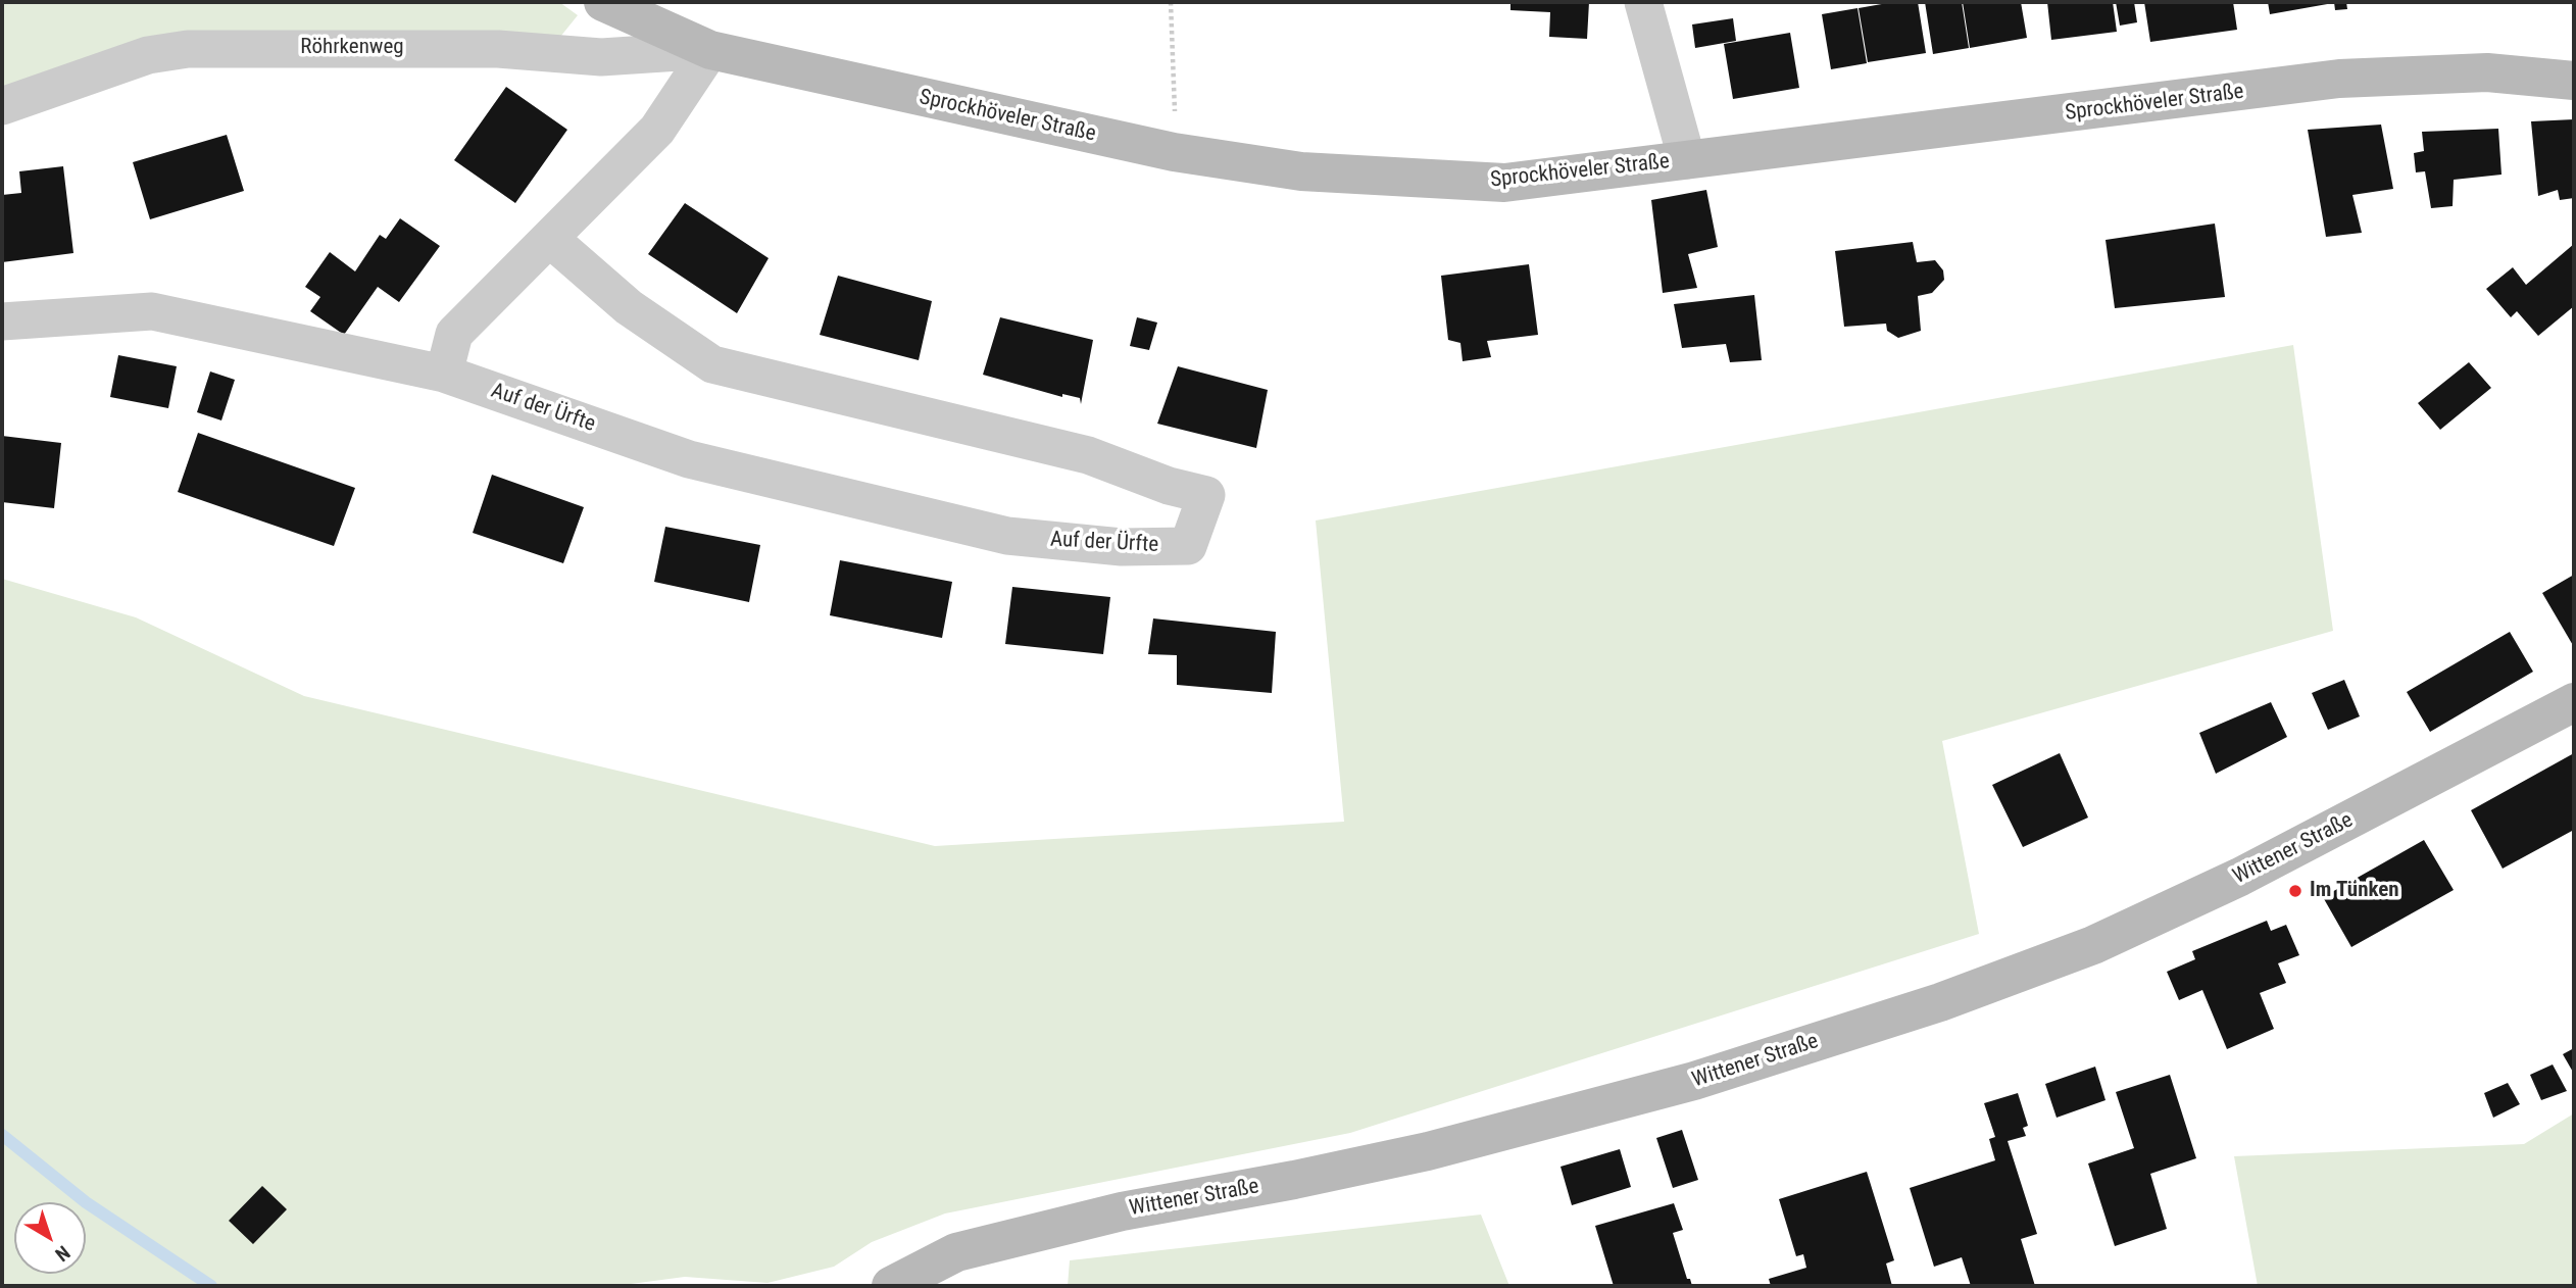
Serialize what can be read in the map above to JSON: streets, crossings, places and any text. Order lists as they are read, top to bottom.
{
  "streets": {
    "street": [
      "Röhrkenweg",
      "Sprockhöveler Straße",
      "Auf der Ürfte",
      "Wittener Straße"
    ]
  },
  "crossings": [
    ["Röhrkenweg", "Sprockhöveler Straße"]
  ],
  "places": ["Im Tünken"],
  "north": "bottom right"
}
